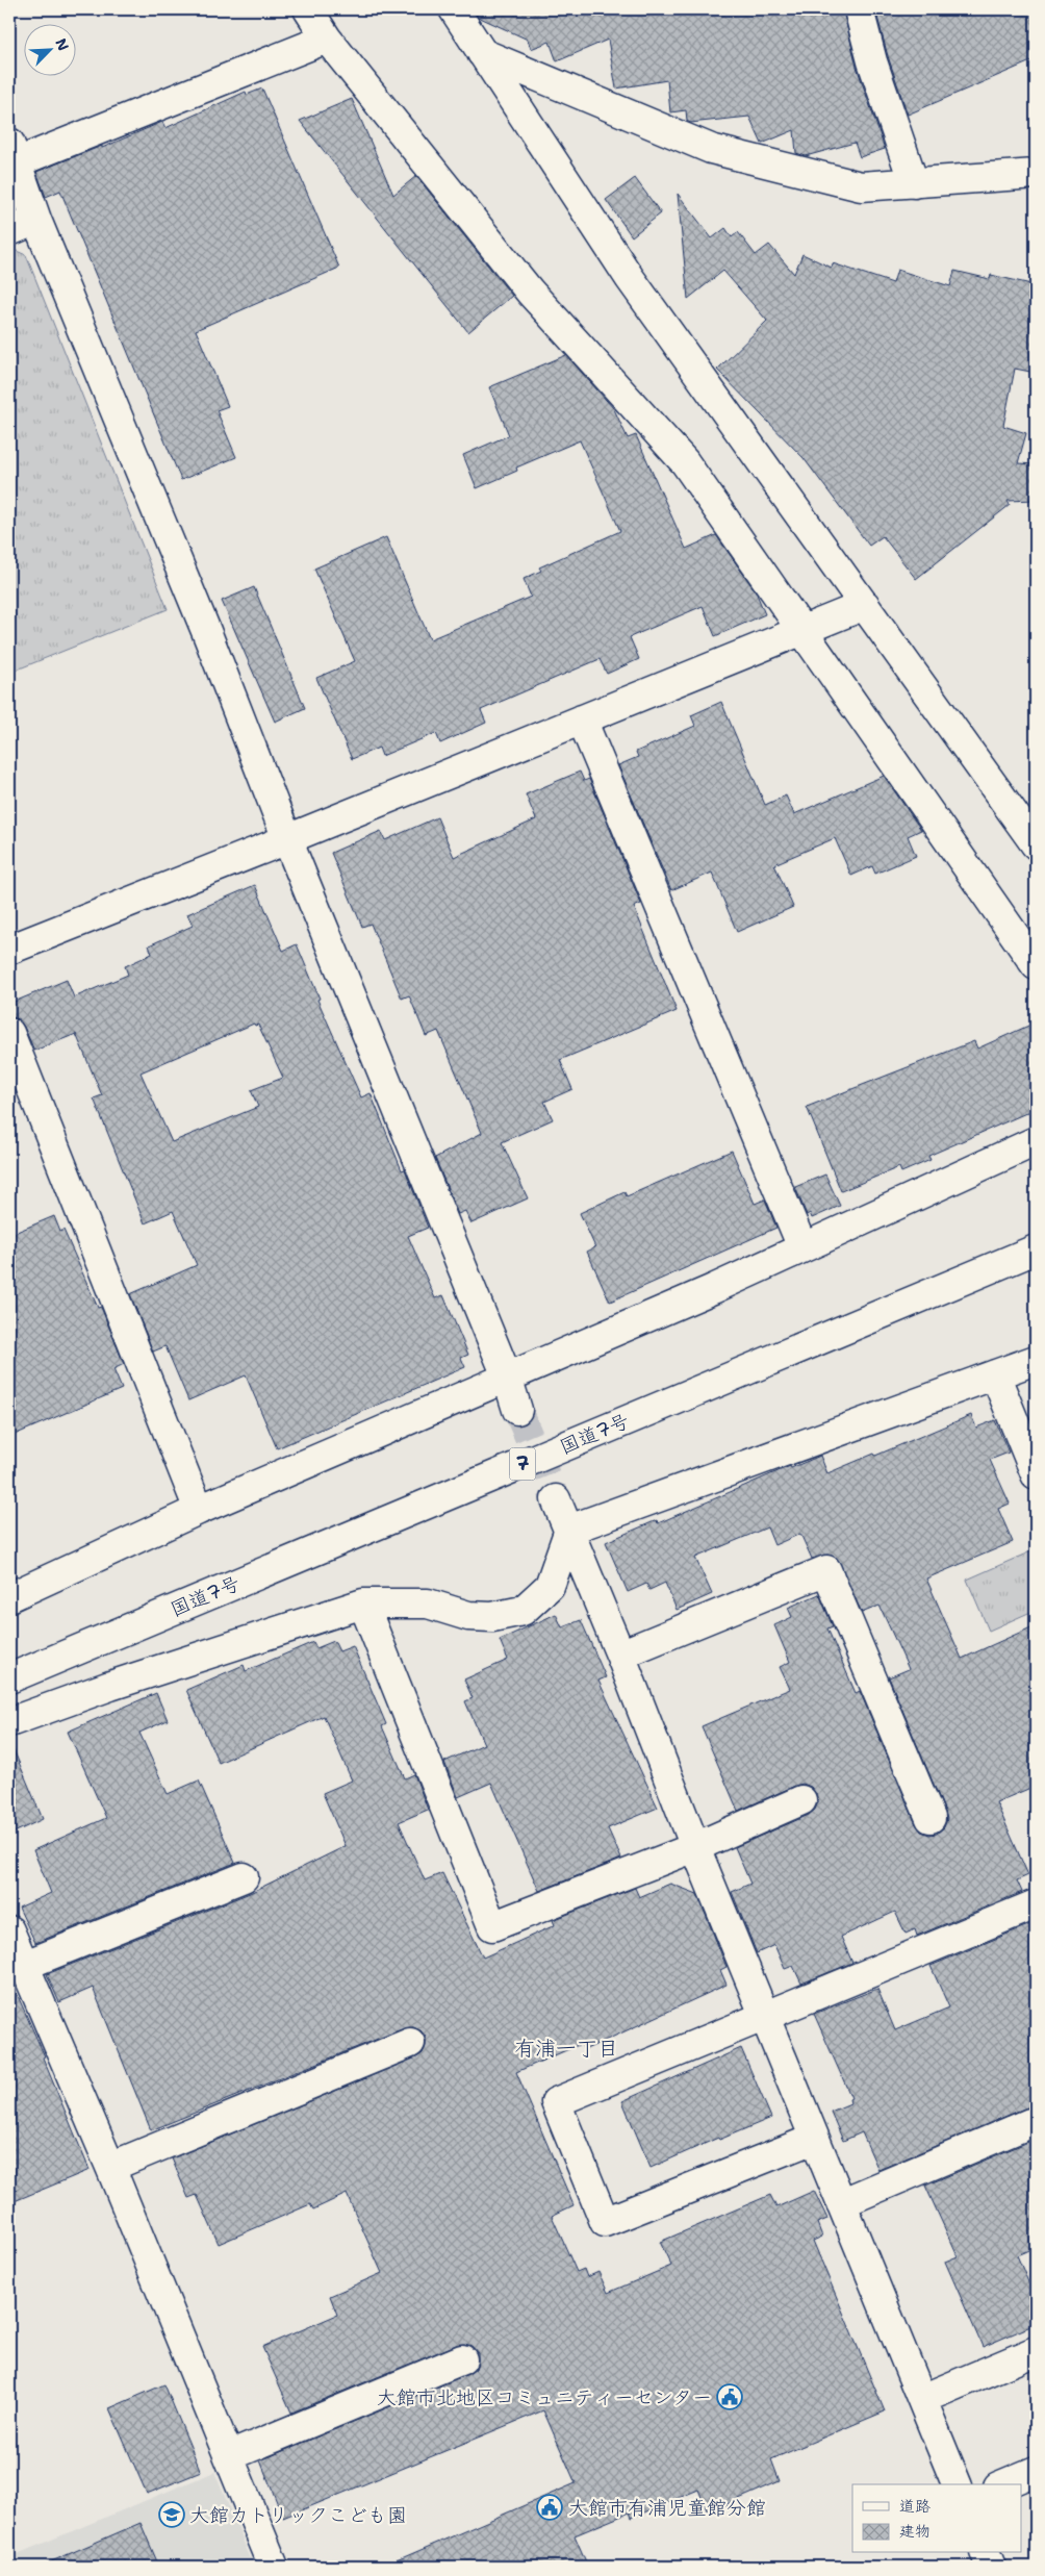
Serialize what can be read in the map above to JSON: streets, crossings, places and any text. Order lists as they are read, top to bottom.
{
  "streets": {
    "main road": ["国道7号", "7"]
  },
  "districts": ["有浦一丁目"],
  "places": {
    "public building": ["大館市北地区コミュニティーセンター", "大館市有浦児童館分館"],
    "school or university": ["大館カトリックこども園"]
  },
  "legend": ["道路", "建物"],
  "north": "top right"
}
